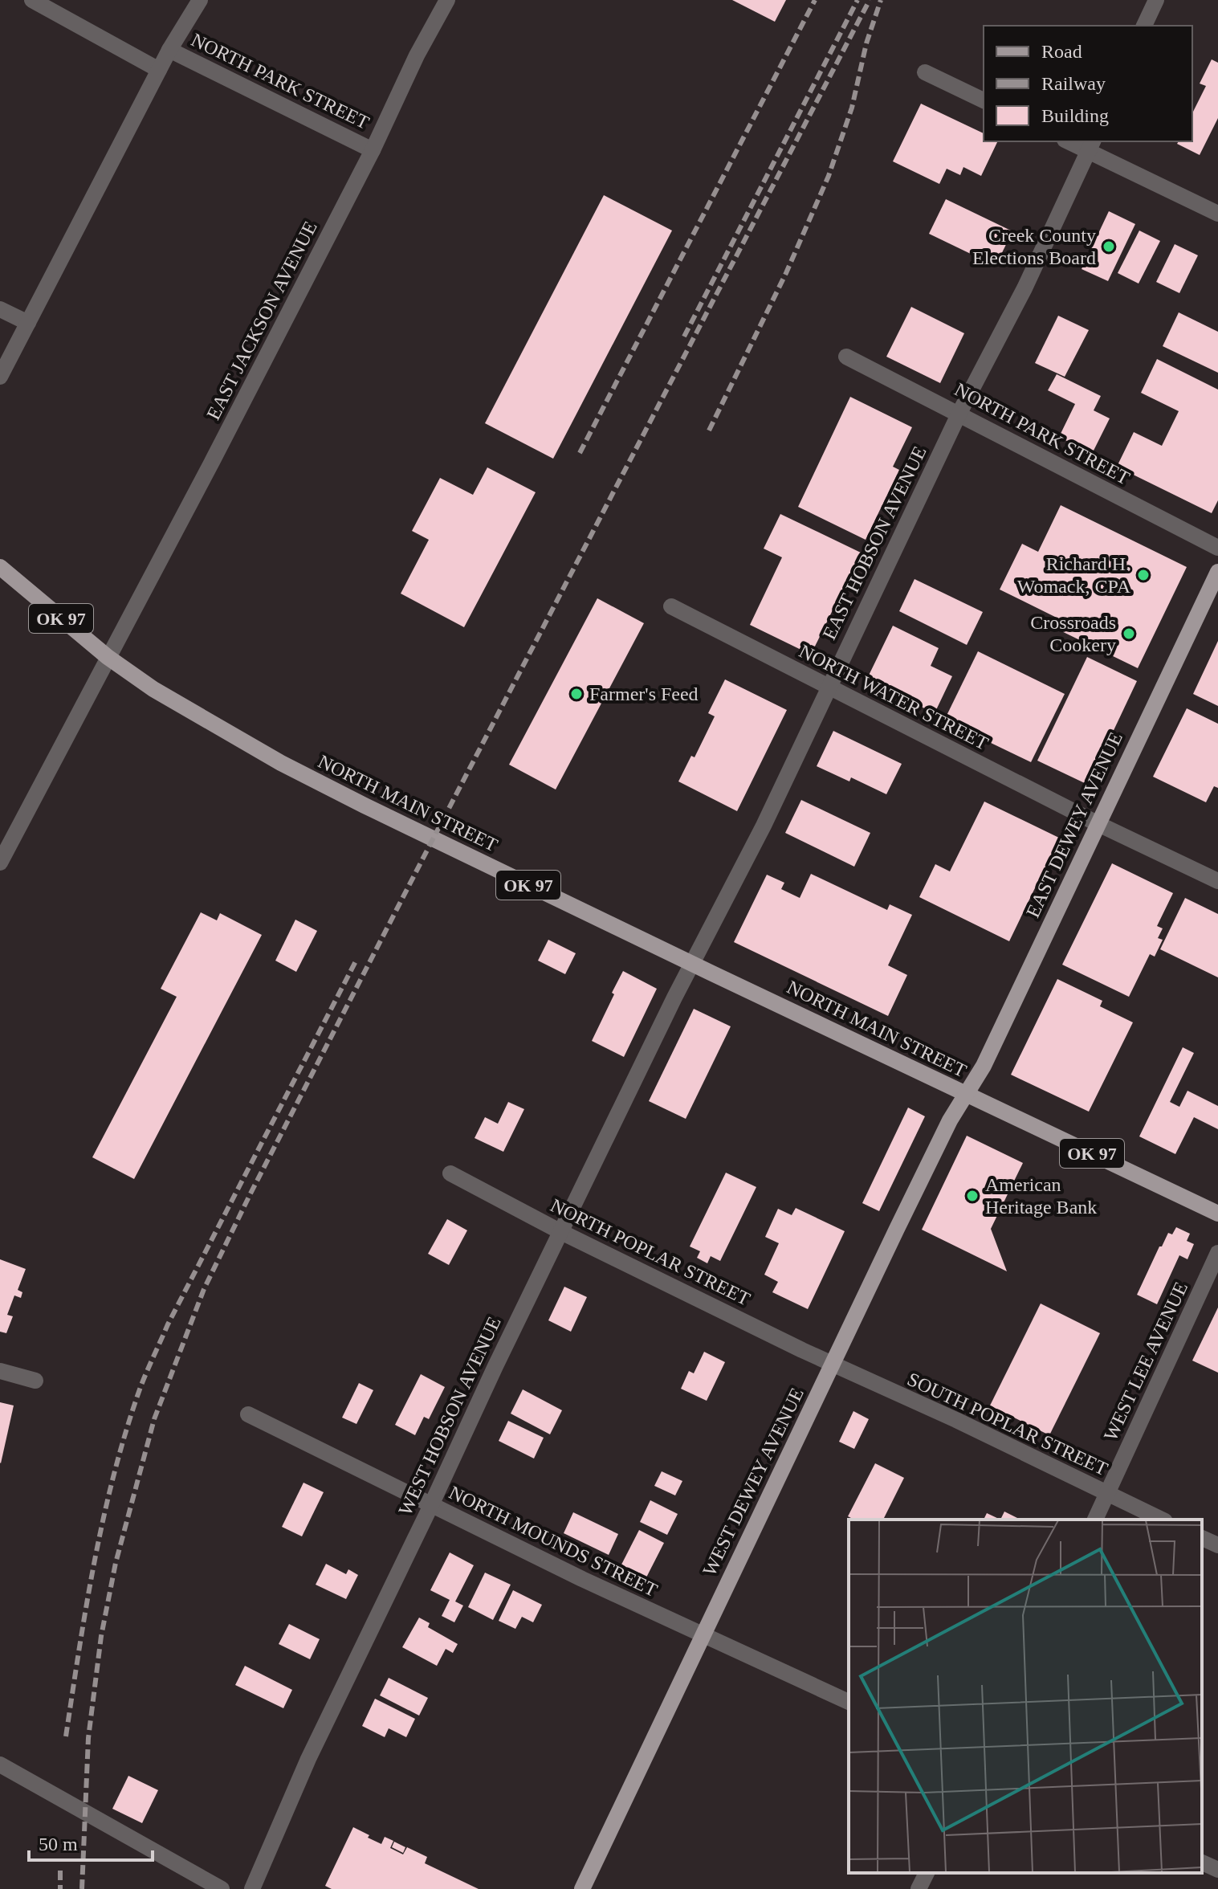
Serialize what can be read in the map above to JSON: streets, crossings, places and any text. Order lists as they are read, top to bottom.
{
  "streets": {
    "main road": [
      "OK 97",
      "NORTH MAIN STREET",
      "EAST DEWEY AVENUE",
      "WEST DEWEY AVENUE"
    ],
    "street": [
      "NORTH PARK STREET",
      "EAST JACKSON AVENUE",
      "EAST HOBSON AVENUE",
      "NORTH WATER STREET",
      "NORTH POPLAR STREET",
      "WEST LEE AVENUE",
      "WEST HOBSON AVENUE",
      "SOUTH POPLAR STREET",
      "NORTH MOUNDS STREET"
    ]
  },
  "crossings": [
    ["NORTH PARK STREET", "EAST JACKSON AVENUE"],
    ["NORTH PARK STREET", "EAST HOBSON AVENUE"],
    ["EAST JACKSON AVENUE", "NORTH MAIN STREET"],
    ["EAST HOBSON AVENUE", "NORTH WATER STREET"],
    ["EAST HOBSON AVENUE", "NORTH MAIN STREET"],
    ["EAST HOBSON AVENUE", "WEST HOBSON AVENUE"],
    ["OK 97", "NORTH MAIN STREET"],
    ["OK 97", "EAST DEWEY AVENUE"],
    ["OK 97", "WEST DEWEY AVENUE"],
    ["NORTH WATER STREET", "EAST DEWEY AVENUE"],
    ["NORTH MAIN STREET", "EAST DEWEY AVENUE"],
    ["NORTH MAIN STREET", "WEST HOBSON AVENUE"],
    ["NORTH MAIN STREET", "WEST DEWEY AVENUE"],
    ["EAST DEWEY AVENUE", "WEST DEWEY AVENUE"],
    ["NORTH POPLAR STREET", "WEST HOBSON AVENUE"],
    ["NORTH POPLAR STREET", "SOUTH POPLAR STREET"],
    ["NORTH POPLAR STREET", "WEST DEWEY AVENUE"],
    ["WEST LEE AVENUE", "SOUTH POPLAR STREET"],
    ["WEST HOBSON AVENUE", "NORTH MOUNDS STREET"],
    ["SOUTH POPLAR STREET", "WEST DEWEY AVENUE"],
    ["WEST DEWEY AVENUE", "NORTH MOUNDS STREET"]
  ],
  "places": [
    "Creek County Elections Board",
    "Richard H. Womack, CPA",
    "Crossroads Cookery",
    "Farmer's Feed",
    "American Heritage Bank"
  ],
  "legend": ["Road", "Railway", "Building"],
  "scale_bar": "50 m"
}
